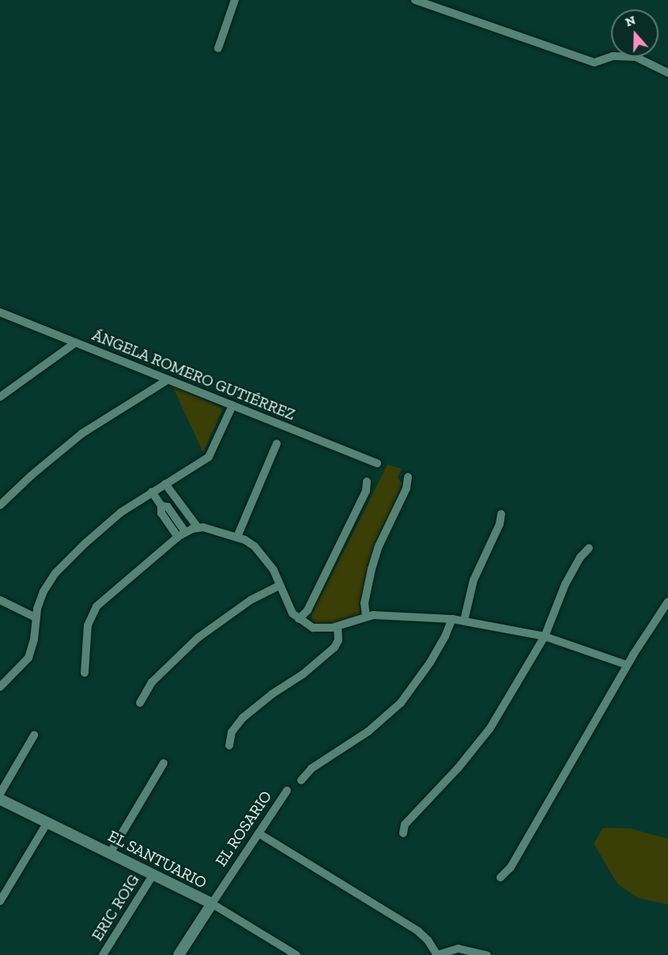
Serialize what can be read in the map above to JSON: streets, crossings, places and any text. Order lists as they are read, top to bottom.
{
  "streets": {
    "street": [
      "ÁNGELA ROMERO GUTIÉRREZ",
      "EL ROSARIO",
      "EL SANTUARIO",
      "ERIC ROIG"
    ]
  },
  "crossings": [
    ["EL ROSARIO", "EL SANTUARIO"],
    ["EL SANTUARIO", "ERIC ROIG"]
  ],
  "north": "top"
}
